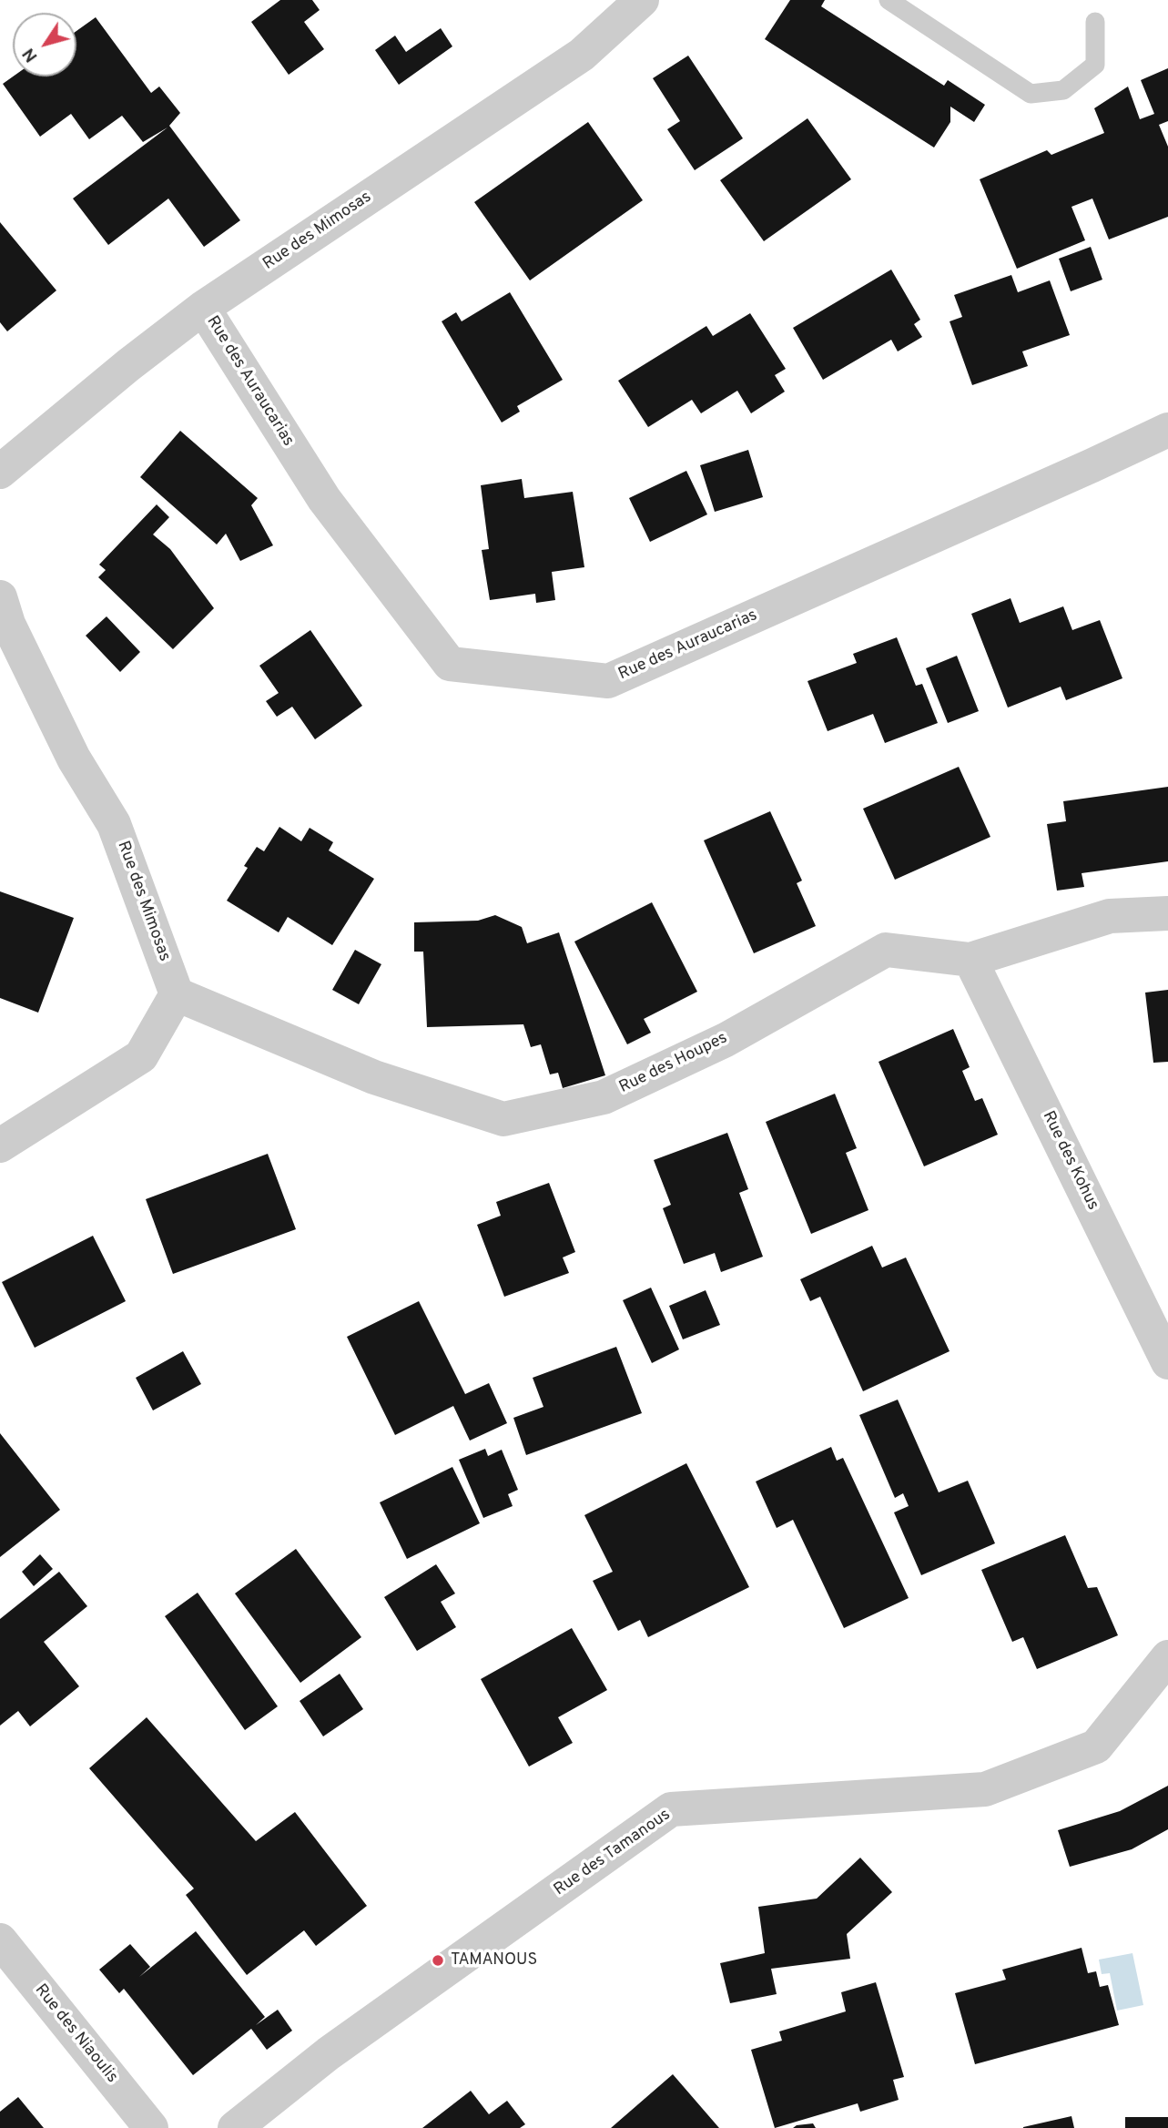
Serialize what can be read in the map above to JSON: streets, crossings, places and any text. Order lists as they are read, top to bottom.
{
  "streets": {
    "street": [
      "Rue des Mimosas",
      "Rue des Auraucarias",
      "Rue des Houpes",
      "Rue des Kohus",
      "Rue des Tamanous",
      "Rue des Niaoulis"
    ]
  },
  "crossings": [
    ["Rue des Mimosas", "Rue des Auraucarias"],
    ["Rue des Mimosas", "Rue des Houpes"],
    ["Rue des Houpes", "Rue des Kohus"]
  ],
  "places": ["TAMANOUS"],
  "north": "bottom left"
}
